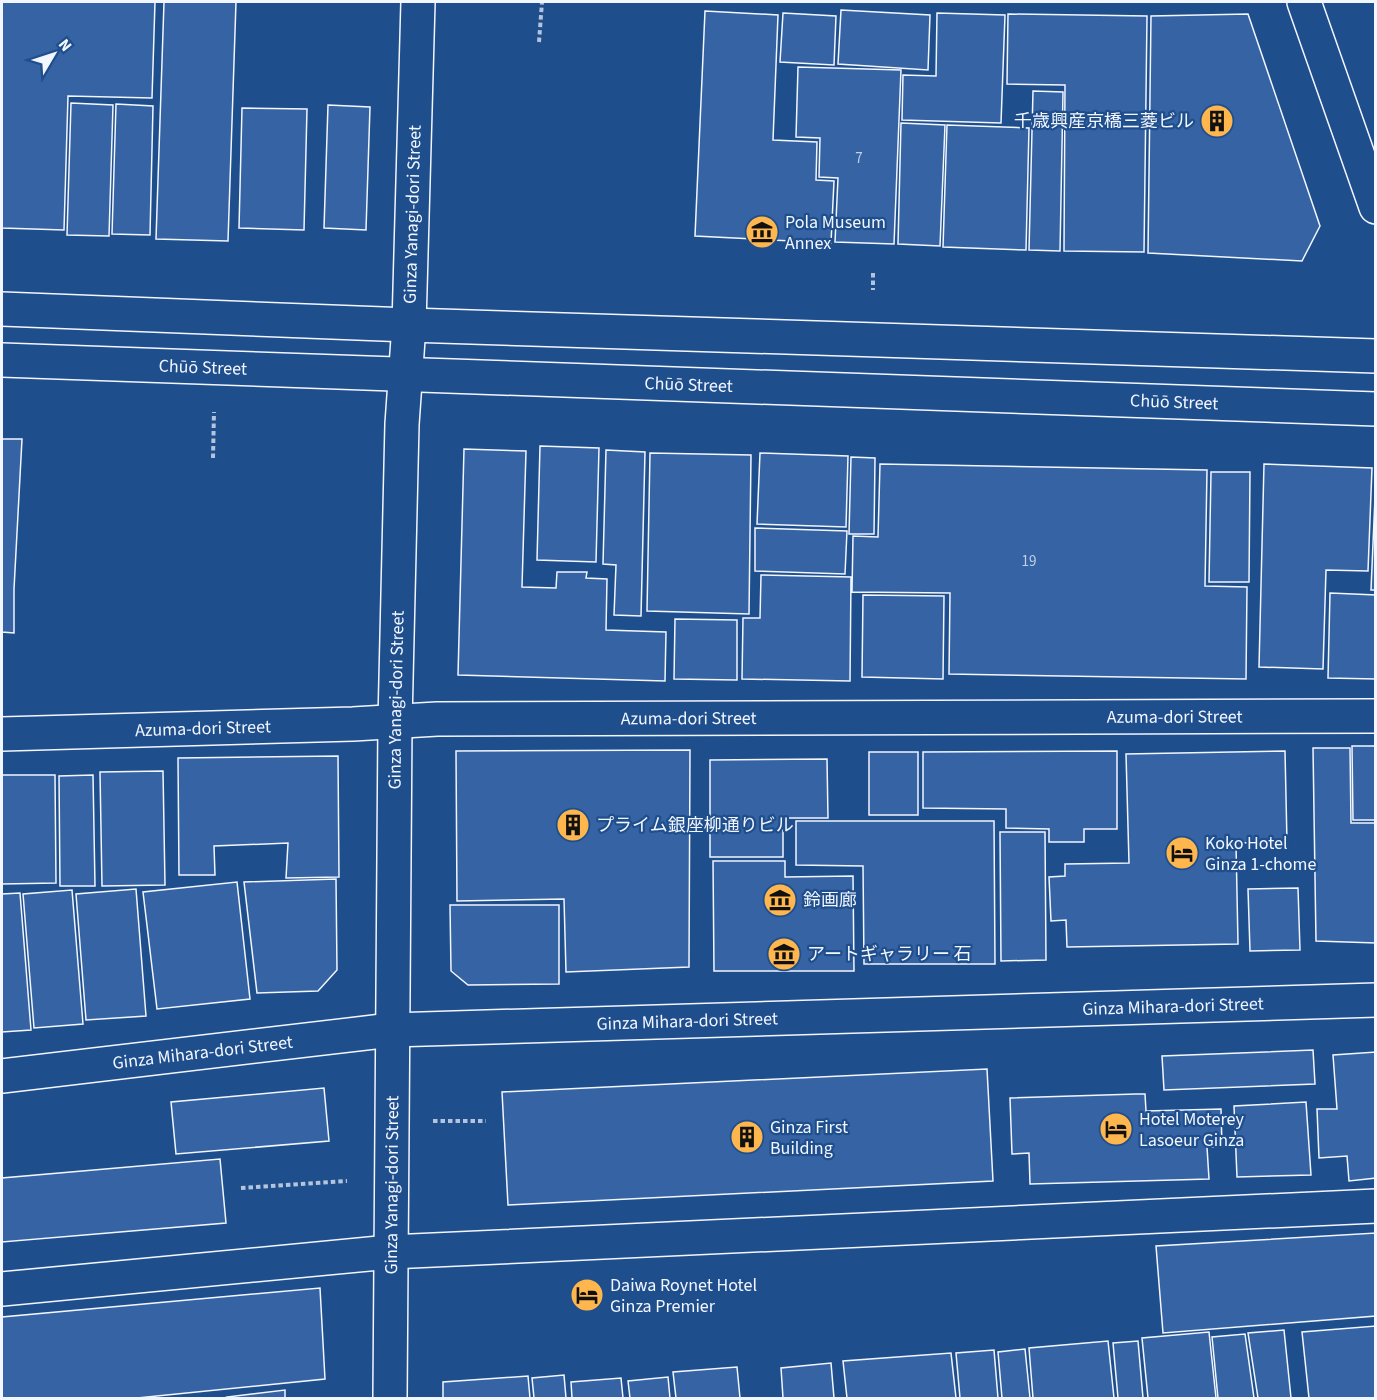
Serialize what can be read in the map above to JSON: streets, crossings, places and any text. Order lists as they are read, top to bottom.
{
  "streets": {
    "main road": [
      "Ginza Yanagi-dori Street",
      "Chūō Street",
      "Azuma-dori Street",
      "Ginza Mihara-dori Street"
    ]
  },
  "crossings": [
    ["Ginza Yanagi-dori Street", "Chūō Street"],
    ["Ginza Yanagi-dori Street", "Azuma-dori Street"],
    ["Ginza Yanagi-dori Street", "Ginza Mihara-dori Street"]
  ],
  "places": {
    "building": ["千歳興産京橋三菱ビル", "プライム銀座柳通りビル", "Ginza First Building"],
    "museum": ["Pola Museum Annex", "鈴画廊", "アートギャラリー 石"],
    "hotel": ["Koko Hotel Ginza 1-chome", "Hotel Moterey Lasoeur Ginza", "Daiwa Roynet Hotel Ginza Premier"]
  },
  "house_numbers": ["7", "19"],
  "north": "top right"
}
